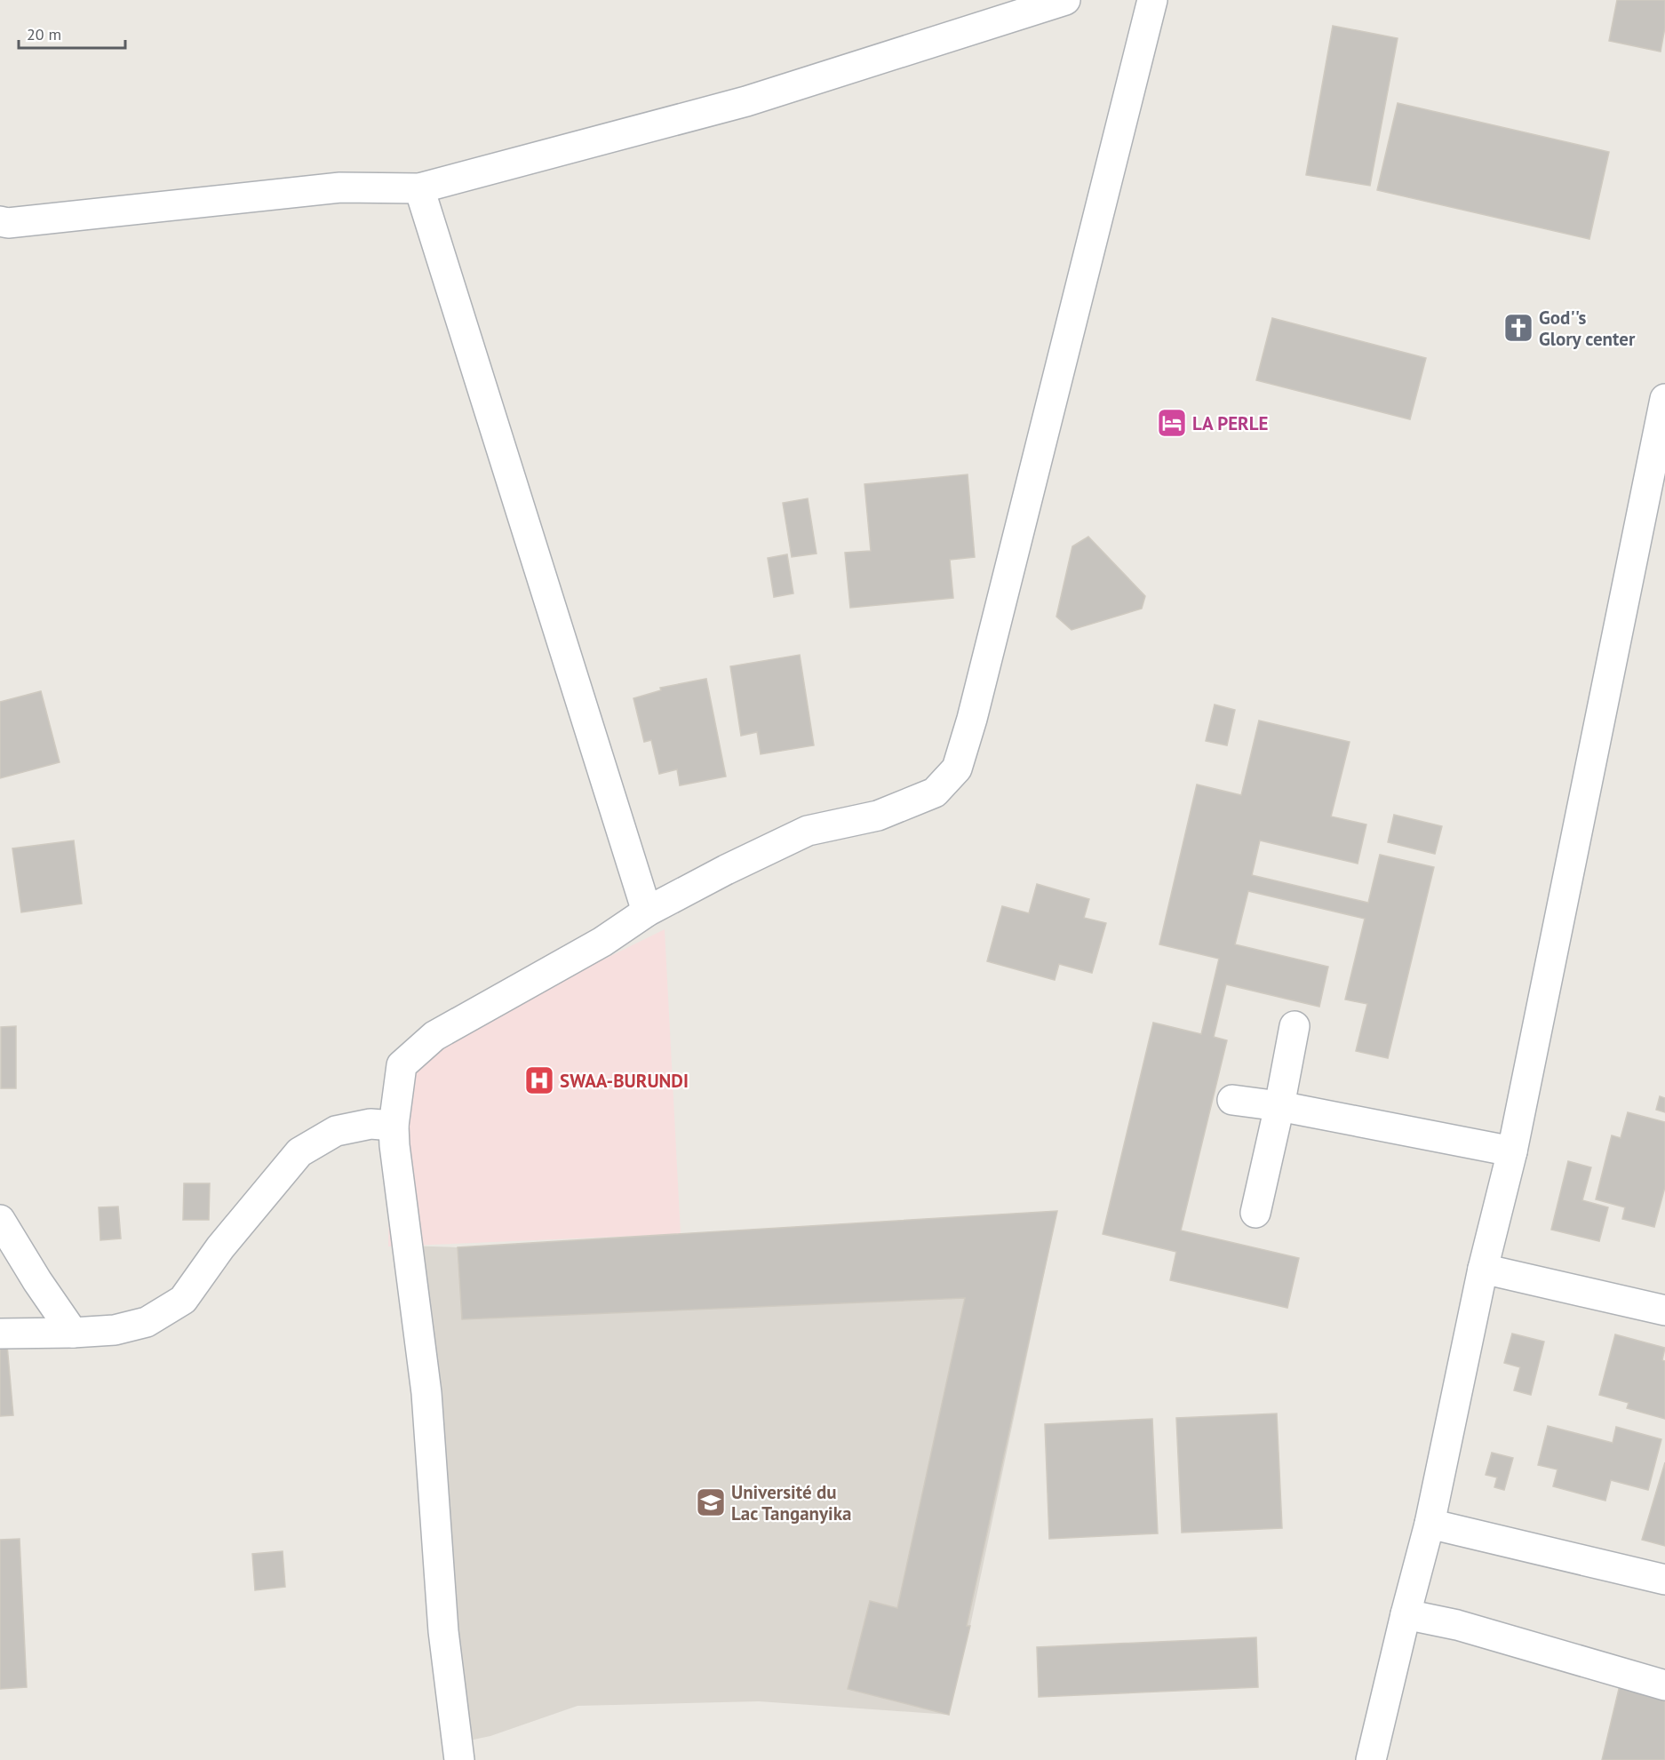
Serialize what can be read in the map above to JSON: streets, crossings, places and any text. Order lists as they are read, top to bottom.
{
  "places": {
    "church": ["God''s Glory center"],
    "hotel": ["LA PERLE"],
    "hospital": ["SWAA-BURUNDI"],
    "school or university": ["Université du Lac Tanganyika"]
  },
  "scale_bar": "20 m"
}
